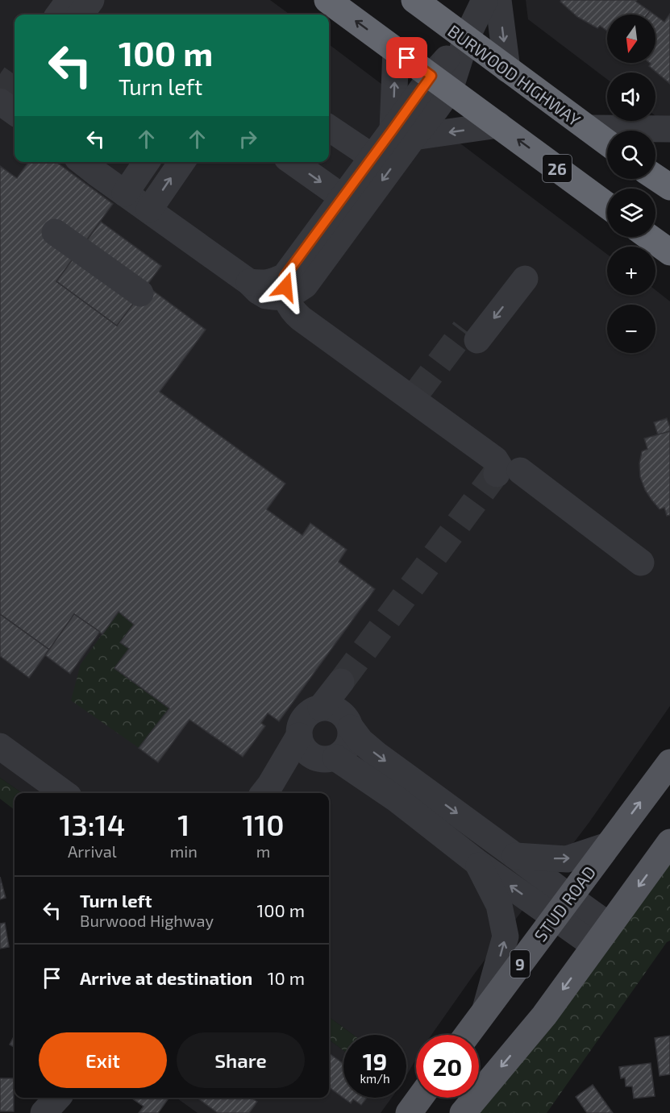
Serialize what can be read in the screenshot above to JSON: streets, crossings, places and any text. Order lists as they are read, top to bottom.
{
  "streets": {
    "highway": ["BURWOOD HIGHWAY", "26"],
    "main road": ["STUD ROAD", "9"]
  },
  "north": "bottom",
  "page": {
    "map_buttons": ["+", "−"],
    "turn": ["100 m", "Turn left"],
    "eta": [
      "13:14",
      "Arrival",
      "1",
      "min",
      "110",
      "m"
    ],
    "list": [
      {
        "name": "Turn left",
        "note": "Burwood Highway",
        "value": "100 m"
      },
      {
        "name": "Arrive at destination",
        "value": "10 m"
      }
    ],
    "buttons": ["Exit", "Share"],
    "speed": "19 km/h",
    "limit": "20"
  }
}
